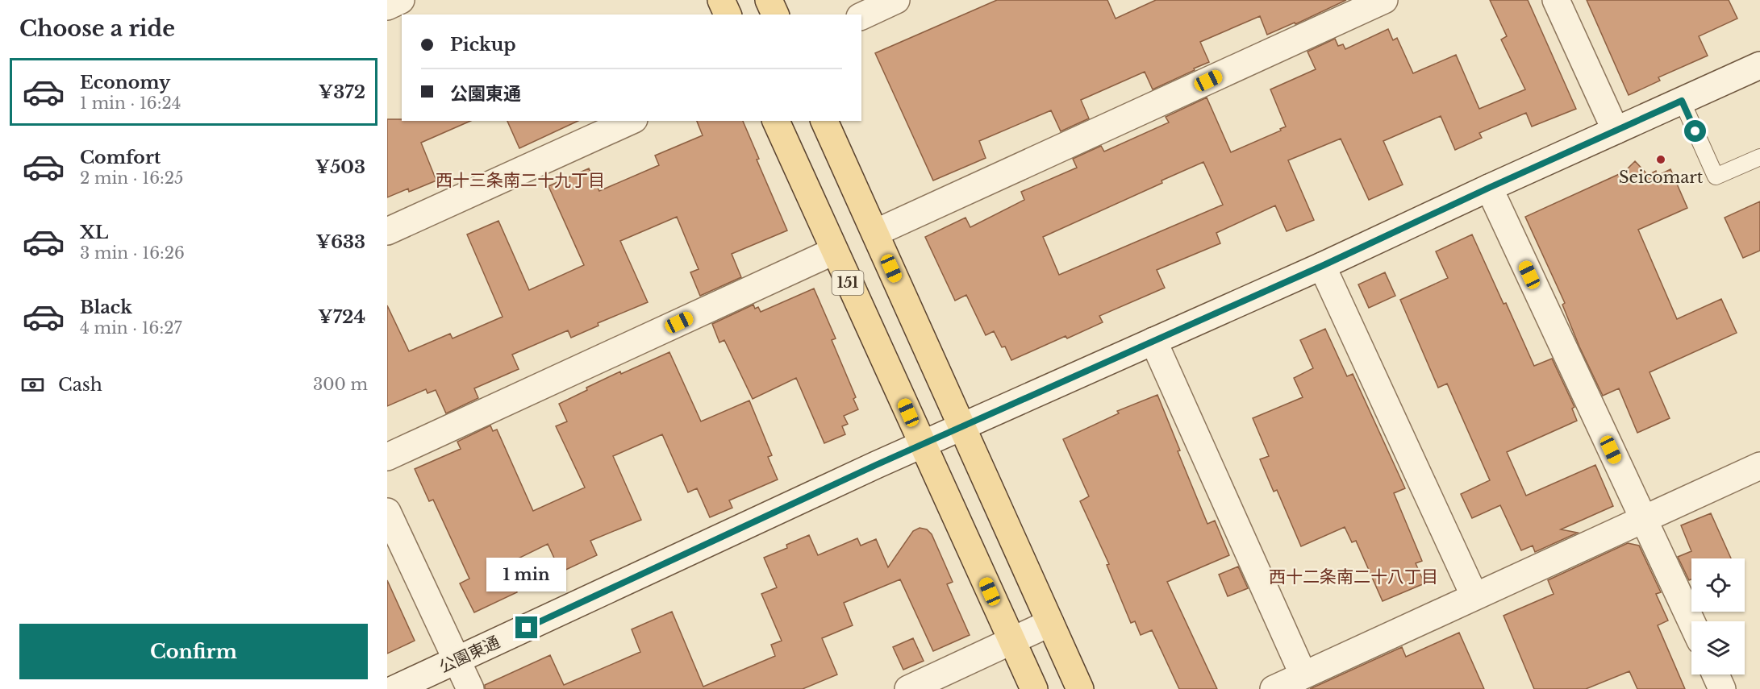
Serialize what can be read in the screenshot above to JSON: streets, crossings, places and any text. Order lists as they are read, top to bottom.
{
  "streets": {
    "main road": ["151"],
    "street": ["公園東通"]
  },
  "crossings": [
    ["151", "公園東通"]
  ],
  "districts": ["西十三条南二十九丁目", "西十二条南二十八丁目"],
  "places": ["Seicomart"],
  "page": {
    "heading": "Choose a ride",
    "banner": ["Pickup", "公園東通"],
    "list": [
      {
        "name": "Economy",
        "note": "1 min · 16:24",
        "value": "¥372"
      },
      {
        "name": "Comfort",
        "note": "2 min · 16:25",
        "value": "¥503"
      },
      {
        "name": "XL",
        "note": "3 min · 16:26",
        "value": "¥633"
      },
      {
        "name": "Black",
        "note": "4 min · 16:27",
        "value": "¥724"
      }
    ],
    "pay": ["Cash", "300 m"],
    "bubble": "1 min",
    "buttons": "Confirm"
  }
}
